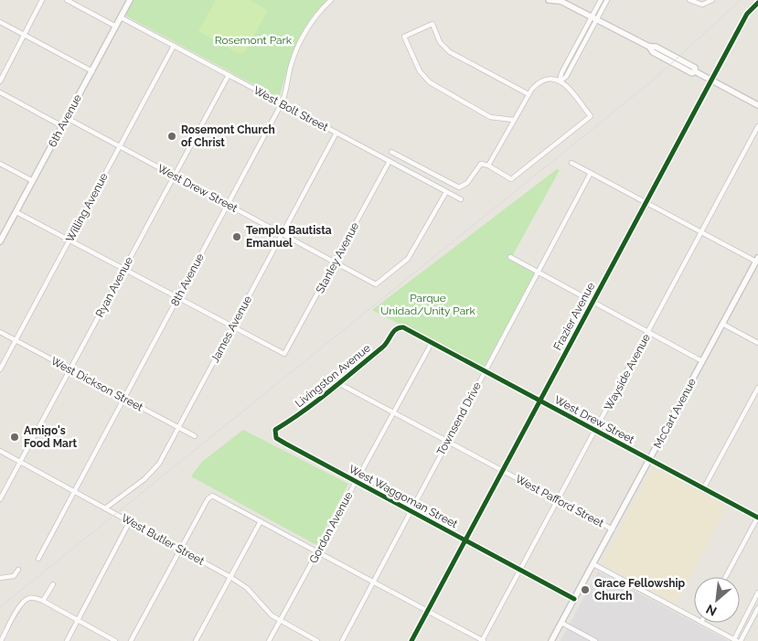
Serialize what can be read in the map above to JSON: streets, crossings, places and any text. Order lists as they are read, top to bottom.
{
  "streets": {
    "main road": ["6th Avenue", "McCart Avenue"],
    "street": [
      "West Bolt Street",
      "West Drew Street",
      "Willing Avenue",
      "Stanley Avenue",
      "8th Avenue",
      "Ryan Avenue",
      "Frazier Avenue",
      "James Avenue",
      "Wayside Avenue",
      "Livingston Avenue",
      "West Dickson Street",
      "Townsend Drive",
      "West Waggoman Street",
      "West Pafford Street",
      "Gordon Avenue",
      "West Butler Street"
    ]
  },
  "crossings": [
    ["West Bolt Street", "6th Avenue"],
    ["West Bolt Street", "West Drew Street"],
    ["West Bolt Street", "Willing Avenue"],
    ["West Bolt Street", "Stanley Avenue"],
    ["West Bolt Street", "8th Avenue"],
    ["West Bolt Street", "Ryan Avenue"],
    ["West Bolt Street", "James Avenue"],
    ["6th Avenue", "West Drew Street"],
    ["West Drew Street", "Willing Avenue"],
    ["West Drew Street", "Stanley Avenue"],
    ["West Drew Street", "8th Avenue"],
    ["West Drew Street", "Ryan Avenue"],
    ["West Drew Street", "Frazier Avenue"],
    ["West Drew Street", "James Avenue"],
    ["West Drew Street", "Wayside Avenue"],
    ["West Drew Street", "Livingston Avenue"],
    ["West Drew Street", "McCart Avenue"],
    ["West Drew Street", "Townsend Drive"],
    ["West Drew Street", "Gordon Avenue"],
    ["Willing Avenue", "West Dickson Street"],
    ["Stanley Avenue", "James Avenue"],
    ["8th Avenue", "West Dickson Street"],
    ["8th Avenue", "West Butler Street"],
    ["Ryan Avenue", "West Dickson Street"],
    ["Ryan Avenue", "West Butler Street"],
    ["Frazier Avenue", "West Waggoman Street"],
    ["Frazier Avenue", "West Pafford Street"],
    ["James Avenue", "West Dickson Street"],
    ["James Avenue", "West Butler Street"],
    ["Wayside Avenue", "West Waggoman Street"],
    ["Wayside Avenue", "West Pafford Street"],
    ["Livingston Avenue", "West Waggoman Street"],
    ["Livingston Avenue", "West Pafford Street"],
    ["McCart Avenue", "West Waggoman Street"],
    ["McCart Avenue", "West Pafford Street"],
    ["Townsend Drive", "West Waggoman Street"],
    ["Townsend Drive", "West Pafford Street"],
    ["West Waggoman Street", "Gordon Avenue"],
    ["West Pafford Street", "Gordon Avenue"],
    ["Gordon Avenue", "West Butler Street"]
  ],
  "parks": ["Rosemont Park", "Parque Unidad/Unity Park"],
  "places": [
    "Rosemont Church of Christ",
    "Templo Bautista Emanuel",
    "Amigo's Food Mart",
    "Grace Fellowship Church"
  ],
  "north": "bottom left"
}
